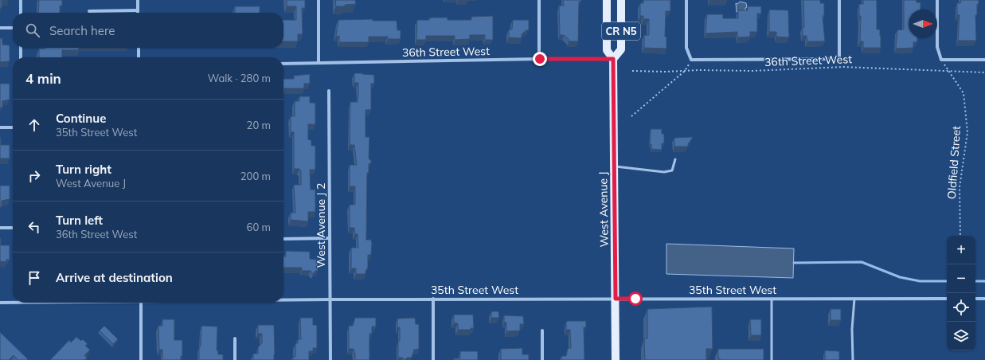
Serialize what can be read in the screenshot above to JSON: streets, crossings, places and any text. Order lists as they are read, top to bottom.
{
  "streets": {
    "main road": ["CR N5", "West Avenue J"],
    "street": ["36th Street West", "West Avenue J 2", "35th Street West"],
    "path": ["Oldfield Street"]
  },
  "crossings": [
    ["CR N5", "36th Street West"],
    ["CR N5", "West Avenue J"],
    ["36th Street West", "Oldfield Street"],
    ["36th Street West", "West Avenue J"],
    ["West Avenue J", "35th Street West"],
    ["West Avenue J 2", "35th Street West"]
  ],
  "north": "right",
  "page": {
    "search": "Search here",
    "heading": ["4 min", "Walk · 280 m"],
    "list": [
      ["Continue", "35th Street West", "20 m"],
      ["Turn right", "West Avenue J", "200 m"],
      ["Turn left", "36th Street West", "60 m"],
      "Arrive at destination"
    ],
    "map_buttons": ["+", "−"]
  }
}
